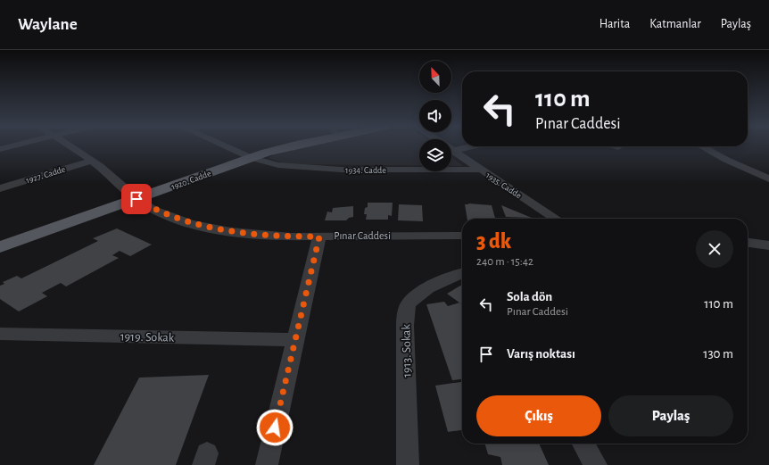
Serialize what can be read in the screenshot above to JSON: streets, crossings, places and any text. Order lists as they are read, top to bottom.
{
  "streets": {
    "main road": ["1920. Cadde"],
    "street": [
      "1934. Cadde",
      "1927. Cadde",
      "1935. Cadde",
      "Pınar Caddesi",
      "1919. Sokak",
      "1913. Sokak"
    ]
  },
  "crossings": [
    ["1934. Cadde", "1920. Cadde"],
    ["1934. Cadde", "1935. Cadde"],
    ["1927. Cadde", "Pınar Caddesi"],
    ["1920. Cadde", "Pınar Caddesi"]
  ],
  "north": "top left",
  "page": {
    "header": "Waylane",
    "nav": ["Harita", "Katmanlar", "Paylaş"],
    "turn": ["110 m", "Pınar Caddesi"],
    "heading": ["3 dk", "240 m · 15:42"],
    "list": [
      {
        "name": "Sola dön",
        "note": "Pınar Caddesi",
        "value": "110 m"
      },
      {
        "name": "Varış noktası",
        "value": "130 m"
      }
    ],
    "buttons": ["Çıkış", "Paylaş"]
  }
}
